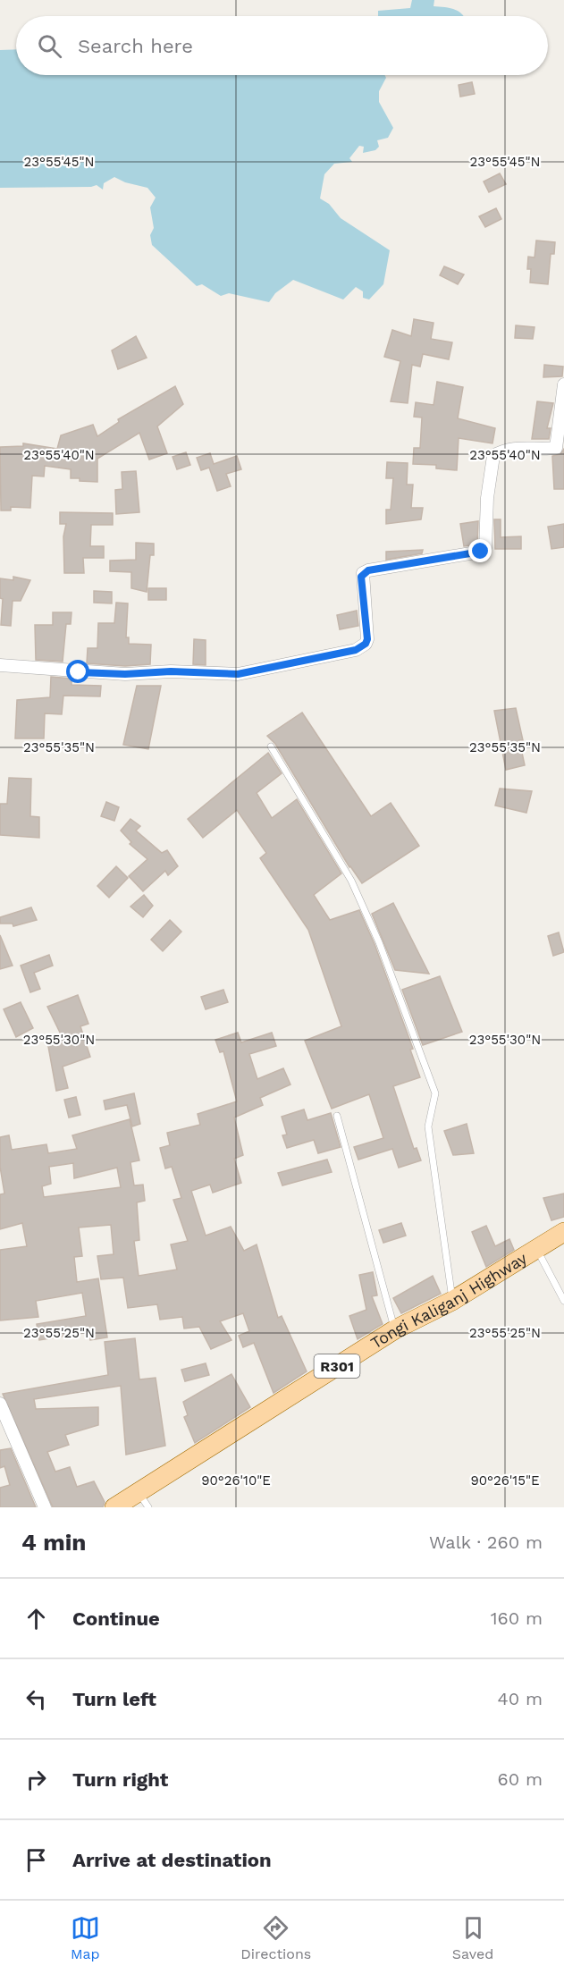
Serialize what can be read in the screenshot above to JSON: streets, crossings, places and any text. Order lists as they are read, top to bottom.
{
  "streets": {
    "main road": ["Tongi Kaliganj Highway", "R301"]
  },
  "page": {
    "search": "Search here",
    "heading": ["4 min", "Walk · 260 m"],
    "list": [
      ["Continue", "160 m"],
      ["Turn left", "40 m"],
      ["Turn right", "60 m"],
      "Arrive at destination"
    ],
    "nav": ["Map", "Directions", "Saved"]
  },
  "coordinates": [
    "23°55'45\"N",
    "23°55'40\"N",
    "23°55'35\"N",
    "23°55'30\"N",
    "23°55'25\"N",
    "90°26'10\"E",
    "90°26'15\"E"
  ]
}
